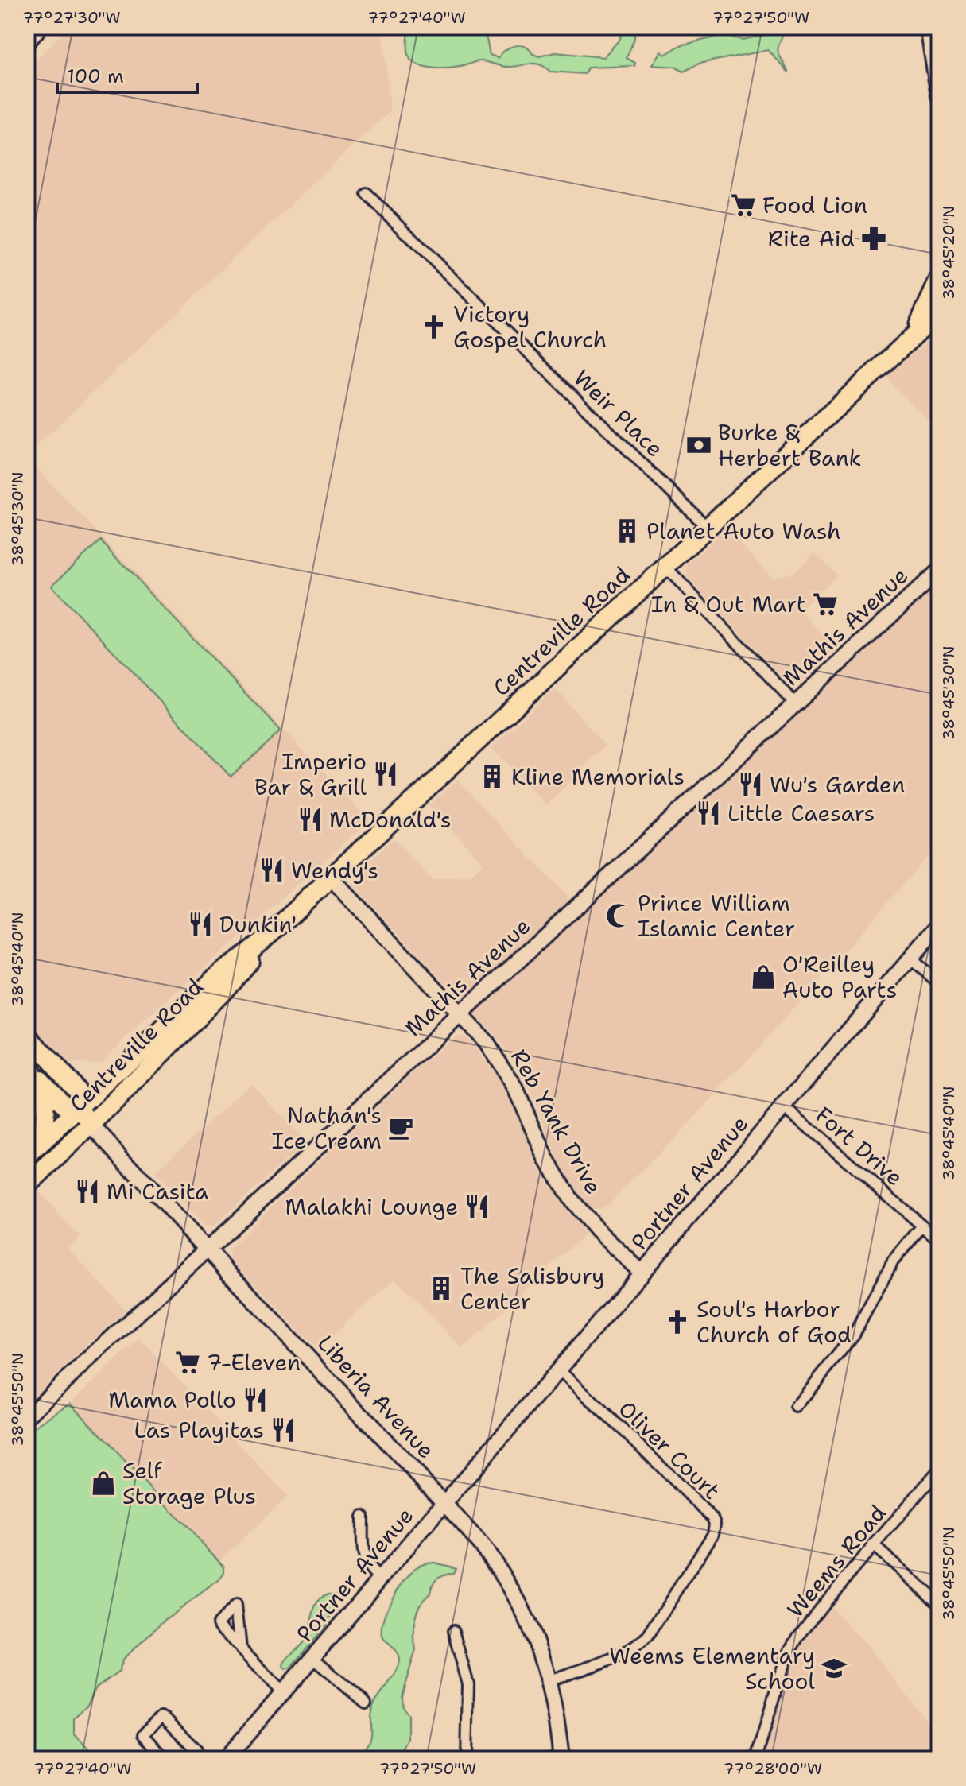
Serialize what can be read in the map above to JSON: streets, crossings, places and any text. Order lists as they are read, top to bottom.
{
  "streets": {
    "highway": ["Centreville Road", "Liberia Avenue"],
    "street": [
      "Weir Place",
      "Mathis Avenue",
      "Reb Yank Drive",
      "Fort Drive",
      "Portner Avenue",
      "Oliver Court",
      "Weems Road"
    ]
  },
  "crossings": [
    ["Weir Place", "Centreville Road"],
    ["Mathis Avenue", "Reb Yank Drive"],
    ["Mathis Avenue", "Liberia Avenue"],
    ["Centreville Road", "Reb Yank Drive"],
    ["Centreville Road", "Liberia Avenue"],
    ["Reb Yank Drive", "Portner Avenue"],
    ["Fort Drive", "Portner Avenue"],
    ["Portner Avenue", "Liberia Avenue"],
    ["Portner Avenue", "Oliver Court"],
    ["Liberia Avenue", "Oliver Court"]
  ],
  "places": {
    "supermarket": ["Food Lion", "In & Out Mart", "7-Eleven"],
    "pharmacy": ["Rite Aid"],
    "church": ["Victory Gospel Church", "Soul's Harbor Church of God"],
    "bank": ["Burke & Herbert Bank"],
    "building": ["Planet Auto Wash", "Kline Memorials", "The Salisbury Center"],
    "restaurant": [
      "Imperio Bar & Grill",
      "Wu's Garden",
      "Little Caesars",
      "McDonald's",
      "Wendy's",
      "Dunkin'",
      "Mi Casita",
      "Malakhi Lounge",
      "Mama Pollo",
      "Las Playitas"
    ],
    "mosque": ["Prince William Islamic Center"],
    "shop": ["O'Reilley Auto Parts", "Self Storage Plus"],
    "cafe": ["Nathan's Ice Cream"],
    "school or university": ["Weems Elementary School"]
  },
  "scale_bar": "100 m",
  "coordinates": [
    "77°27'30\"W",
    "77°27'40\"W",
    "77°27'50\"W",
    "38°45'20\"N",
    "38°45'30\"N",
    "38°45'40\"N",
    "38°45'50\"N",
    "77°28'00\"W"
  ]
}
